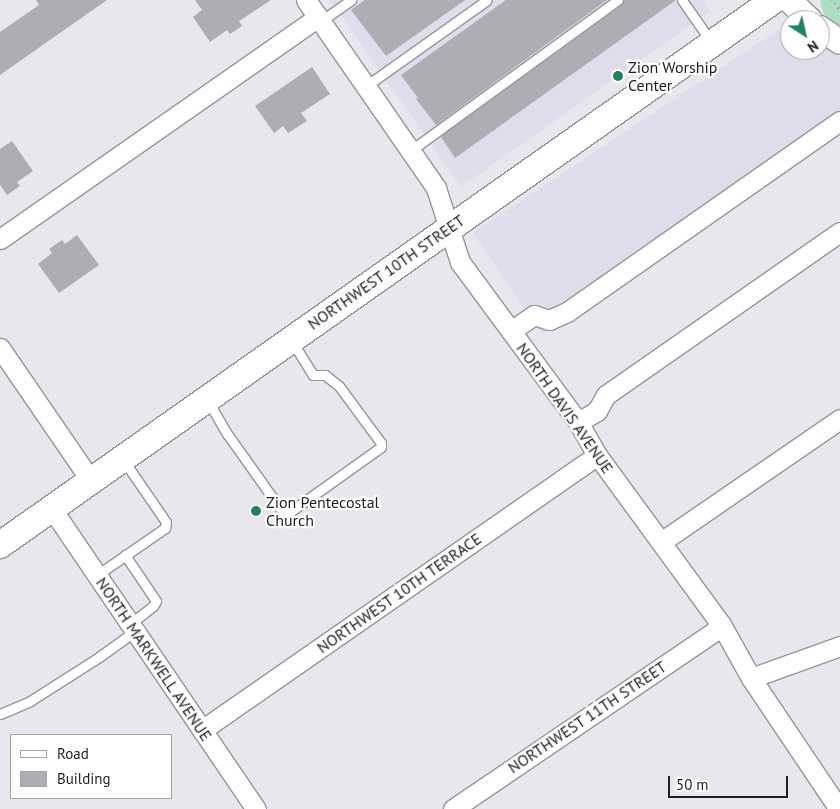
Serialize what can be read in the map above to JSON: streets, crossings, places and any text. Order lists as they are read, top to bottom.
{
  "streets": {
    "main road": ["NORTHWEST 10TH STREET"],
    "street": [
      "NORTH DAVIS AVENUE",
      "NORTHWEST 10TH TERRACE",
      "NORTH MARKWELL AVENUE",
      "NORTHWEST 11TH STREET"
    ]
  },
  "crossings": [
    ["NORTHWEST 10TH STREET", "NORTH DAVIS AVENUE"],
    ["NORTHWEST 10TH STREET", "NORTH MARKWELL AVENUE"],
    ["NORTH DAVIS AVENUE", "NORTHWEST 10TH TERRACE"],
    ["NORTH DAVIS AVENUE", "NORTHWEST 11TH STREET"],
    ["NORTHWEST 10TH TERRACE", "NORTH MARKWELL AVENUE"]
  ],
  "places": ["Zion Worship Center", "Zion Pentecostal Church"],
  "legend": ["Road", "Building"],
  "scale_bar": "50 m",
  "north": "bottom right"
}
